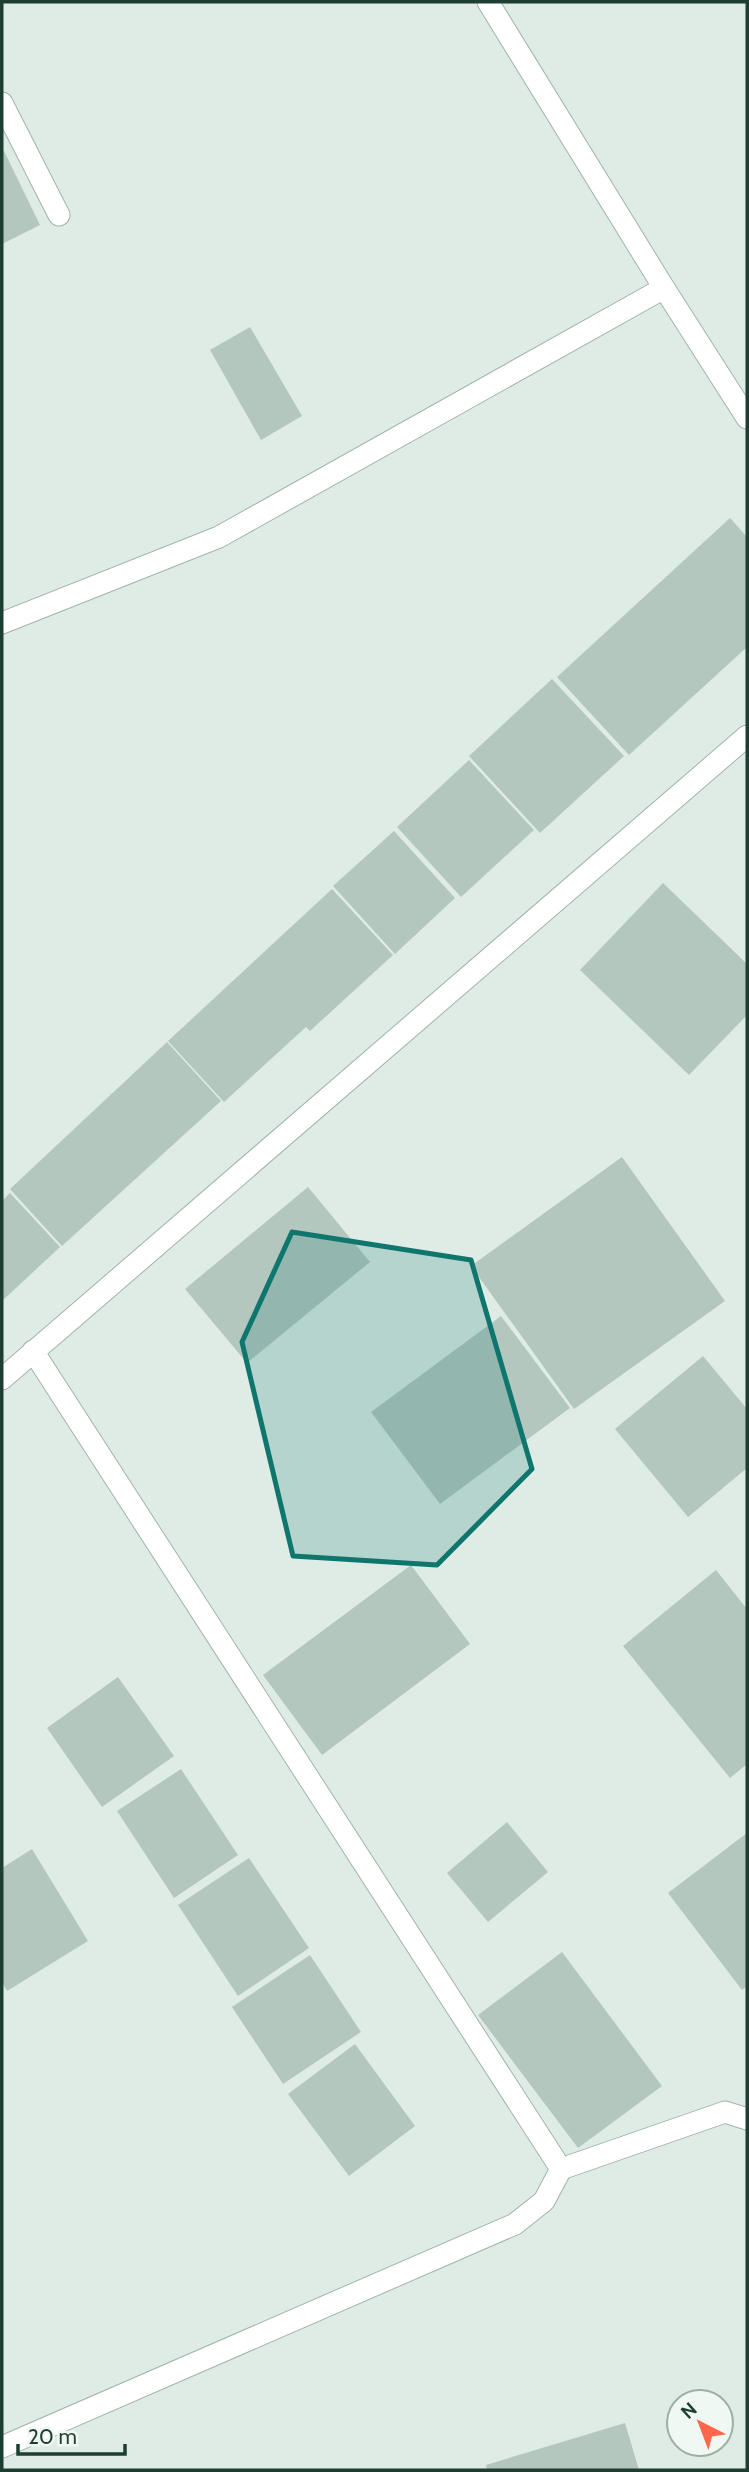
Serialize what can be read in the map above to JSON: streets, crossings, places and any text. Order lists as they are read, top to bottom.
{
  "scale_bar": "20 m",
  "north": "top left"
}
